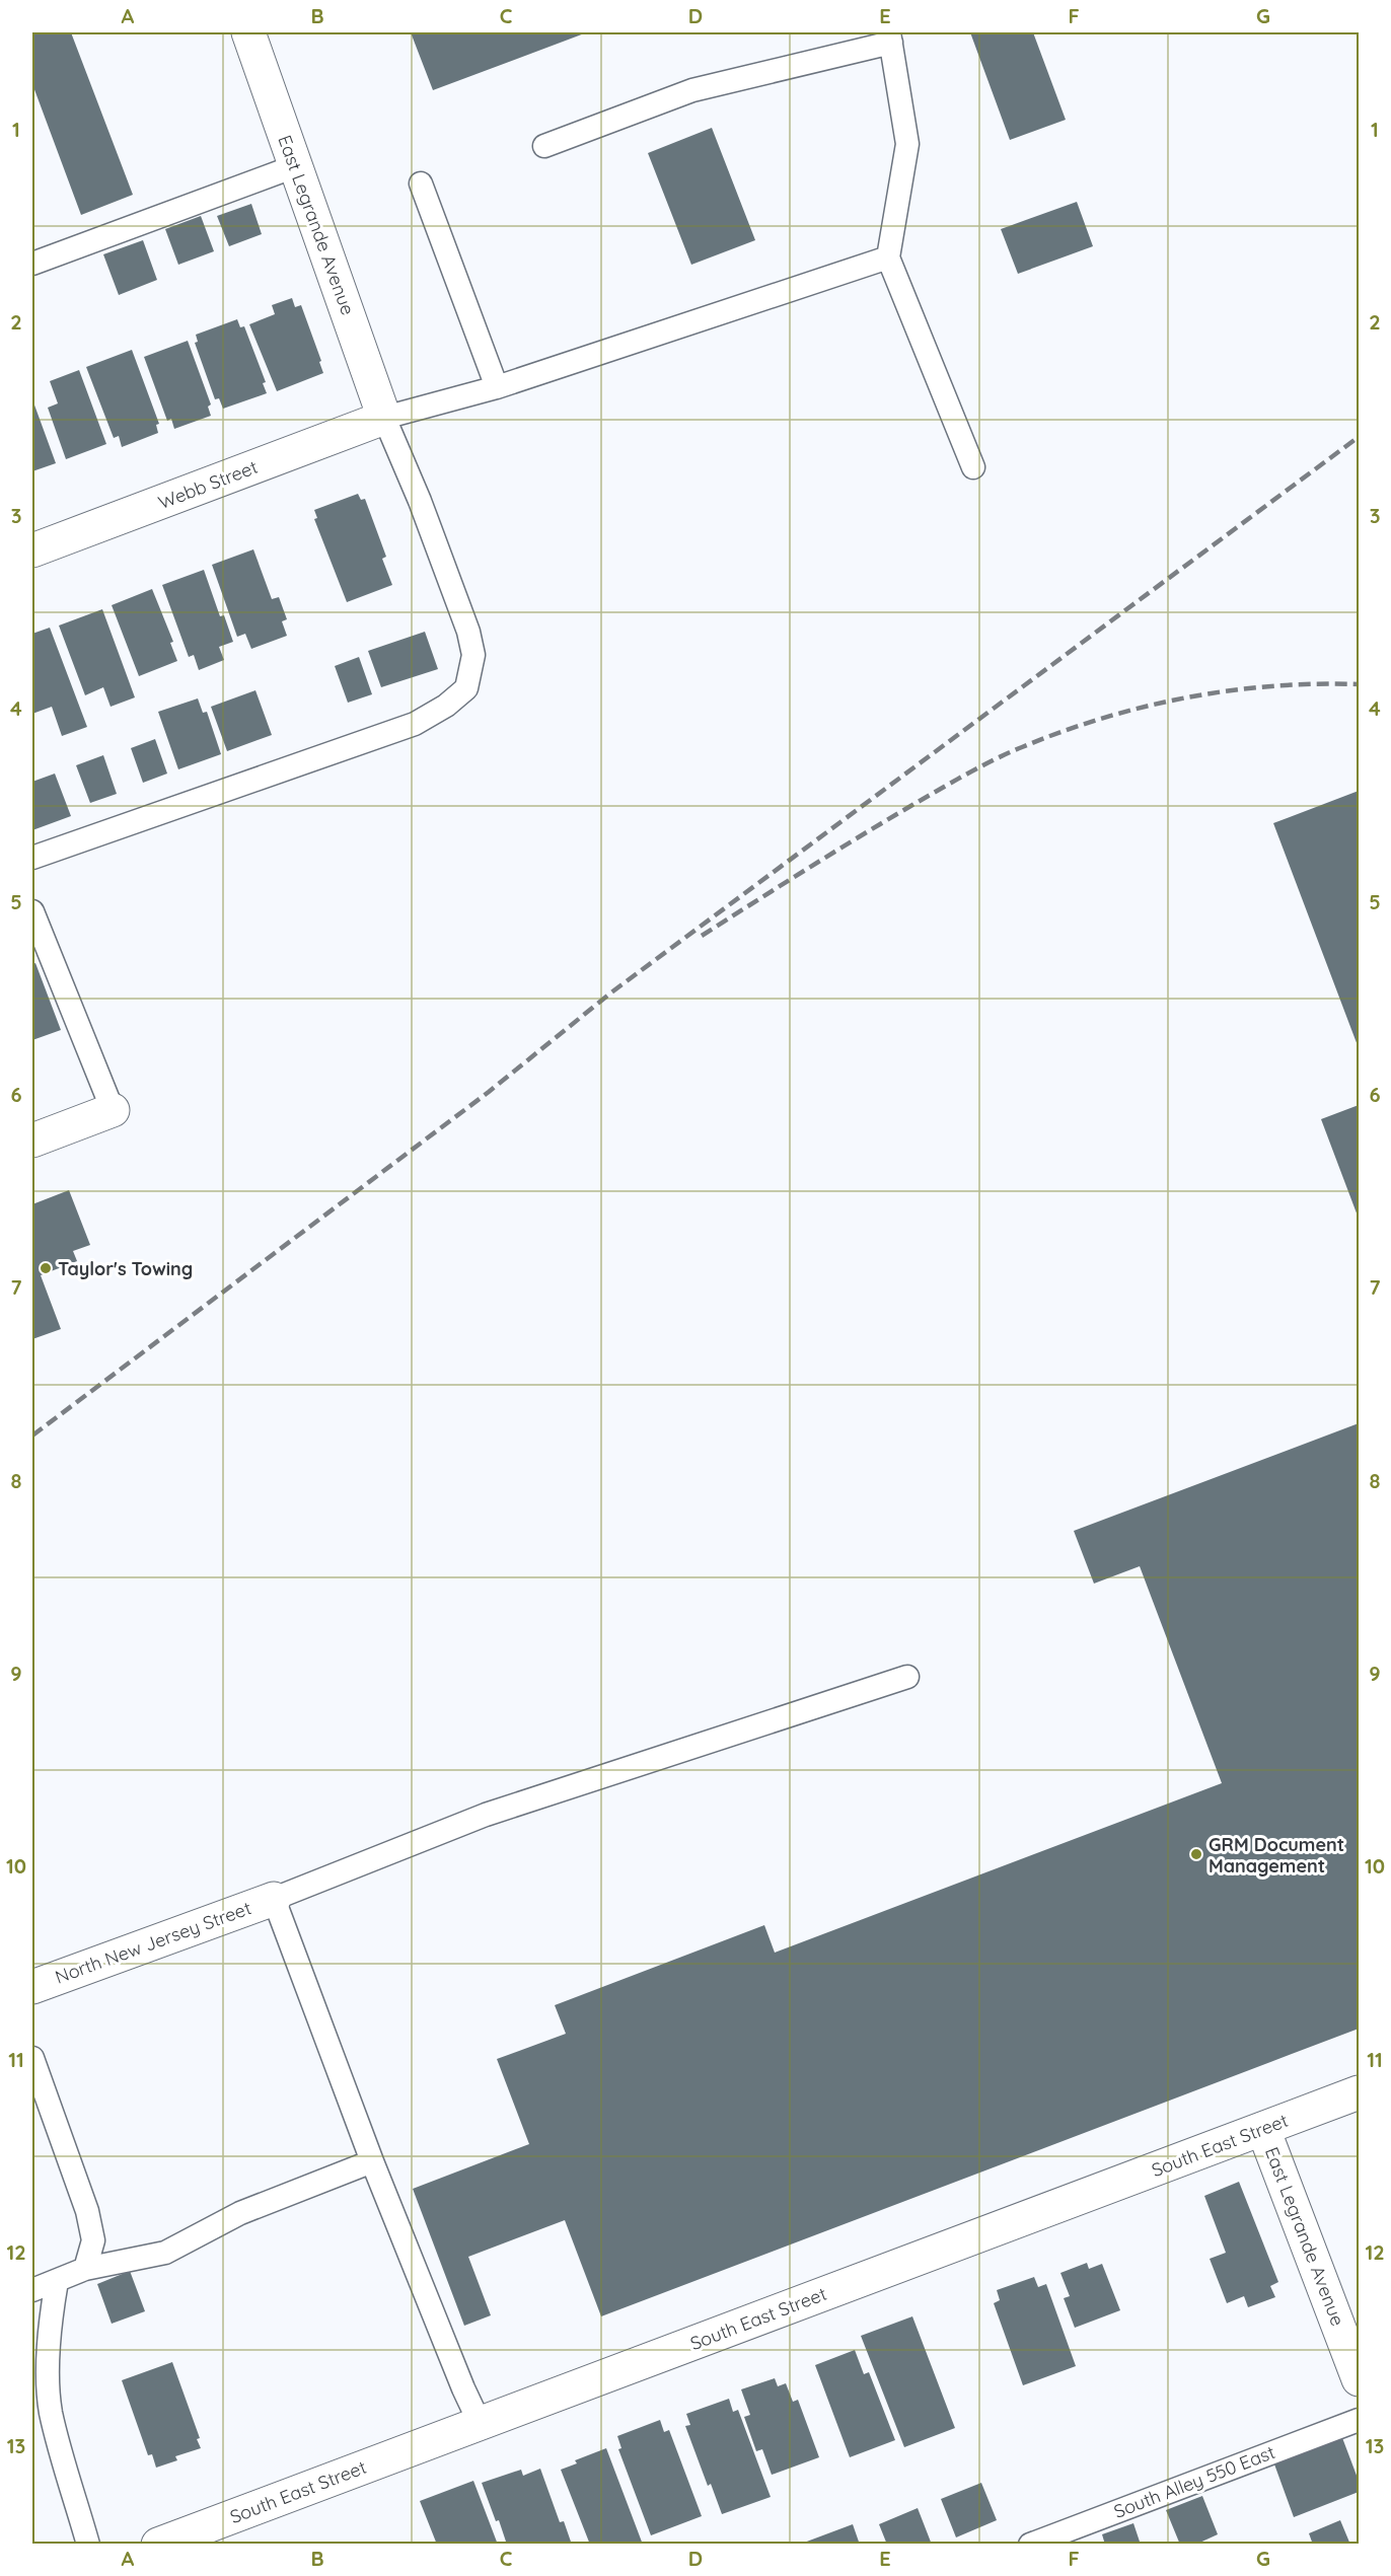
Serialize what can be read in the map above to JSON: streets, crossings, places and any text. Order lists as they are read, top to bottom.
{
  "streets": {
    "street": [
      "East Legrande Avenue",
      "Webb Street",
      "North New Jersey Street",
      "South East Street"
    ],
    "lane": ["South Alley 550 East"]
  },
  "crossings": [
    ["East Legrande Avenue", "Webb Street"],
    ["East Legrande Avenue", "South East Street"]
  ],
  "places": ["Taylor's Towing", "GRM Document Management"],
  "grid": {
    "columns": [
      "A",
      "B",
      "C",
      "D",
      "E",
      "F",
      "G"
    ],
    "rows": [
      "1",
      "2",
      "3",
      "4",
      "5",
      "6",
      "7",
      "8",
      "9",
      "10",
      "11",
      "12",
      "13"
    ]
  }
}
